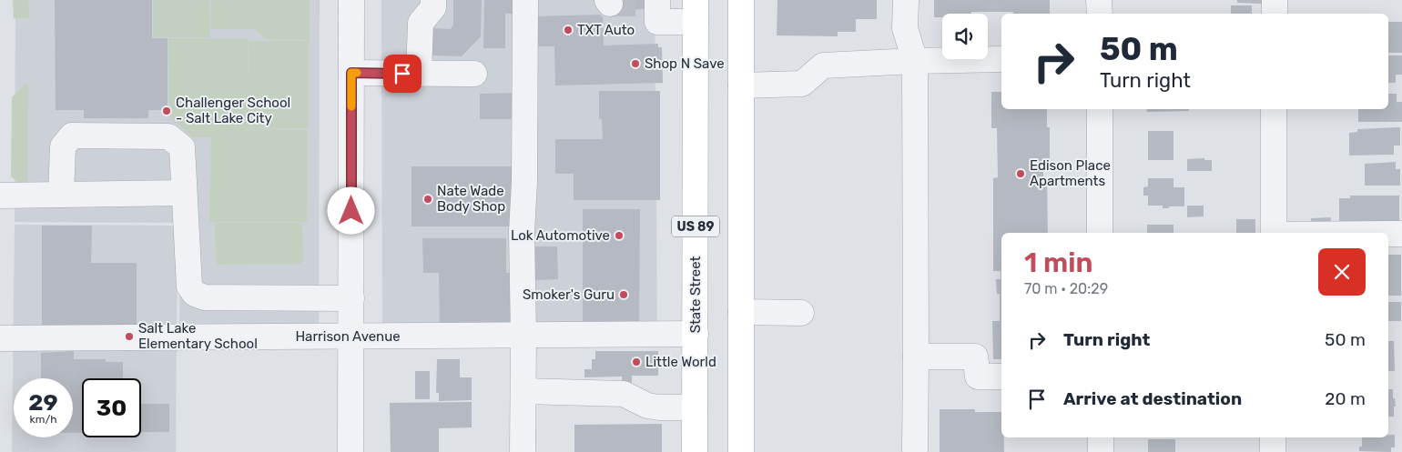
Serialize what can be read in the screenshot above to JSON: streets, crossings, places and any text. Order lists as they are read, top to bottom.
{
  "streets": {
    "main road": ["US 89", "State Street"],
    "street": ["Harrison Avenue"]
  },
  "crossings": [
    ["State Street", "Harrison Avenue"]
  ],
  "places": [
    "TXT Auto",
    "Shop N Save",
    "Challenger School - Salt Lake City",
    "Edison Place Apartments",
    "Nate Wade Body Shop",
    "Lok Automotive",
    "Smoker's Guru",
    "Salt Lake Elementary School",
    "Little World"
  ],
  "page": {
    "turn": ["50 m", "Turn right"],
    "heading": ["1 min", "70 m · 20:29"],
    "list": [
      {
        "name": "Turn right",
        "value": "50 m"
      },
      {
        "name": "Arrive at destination",
        "value": "20 m"
      }
    ],
    "speed": "29 km/h",
    "limit": "30"
  }
}
